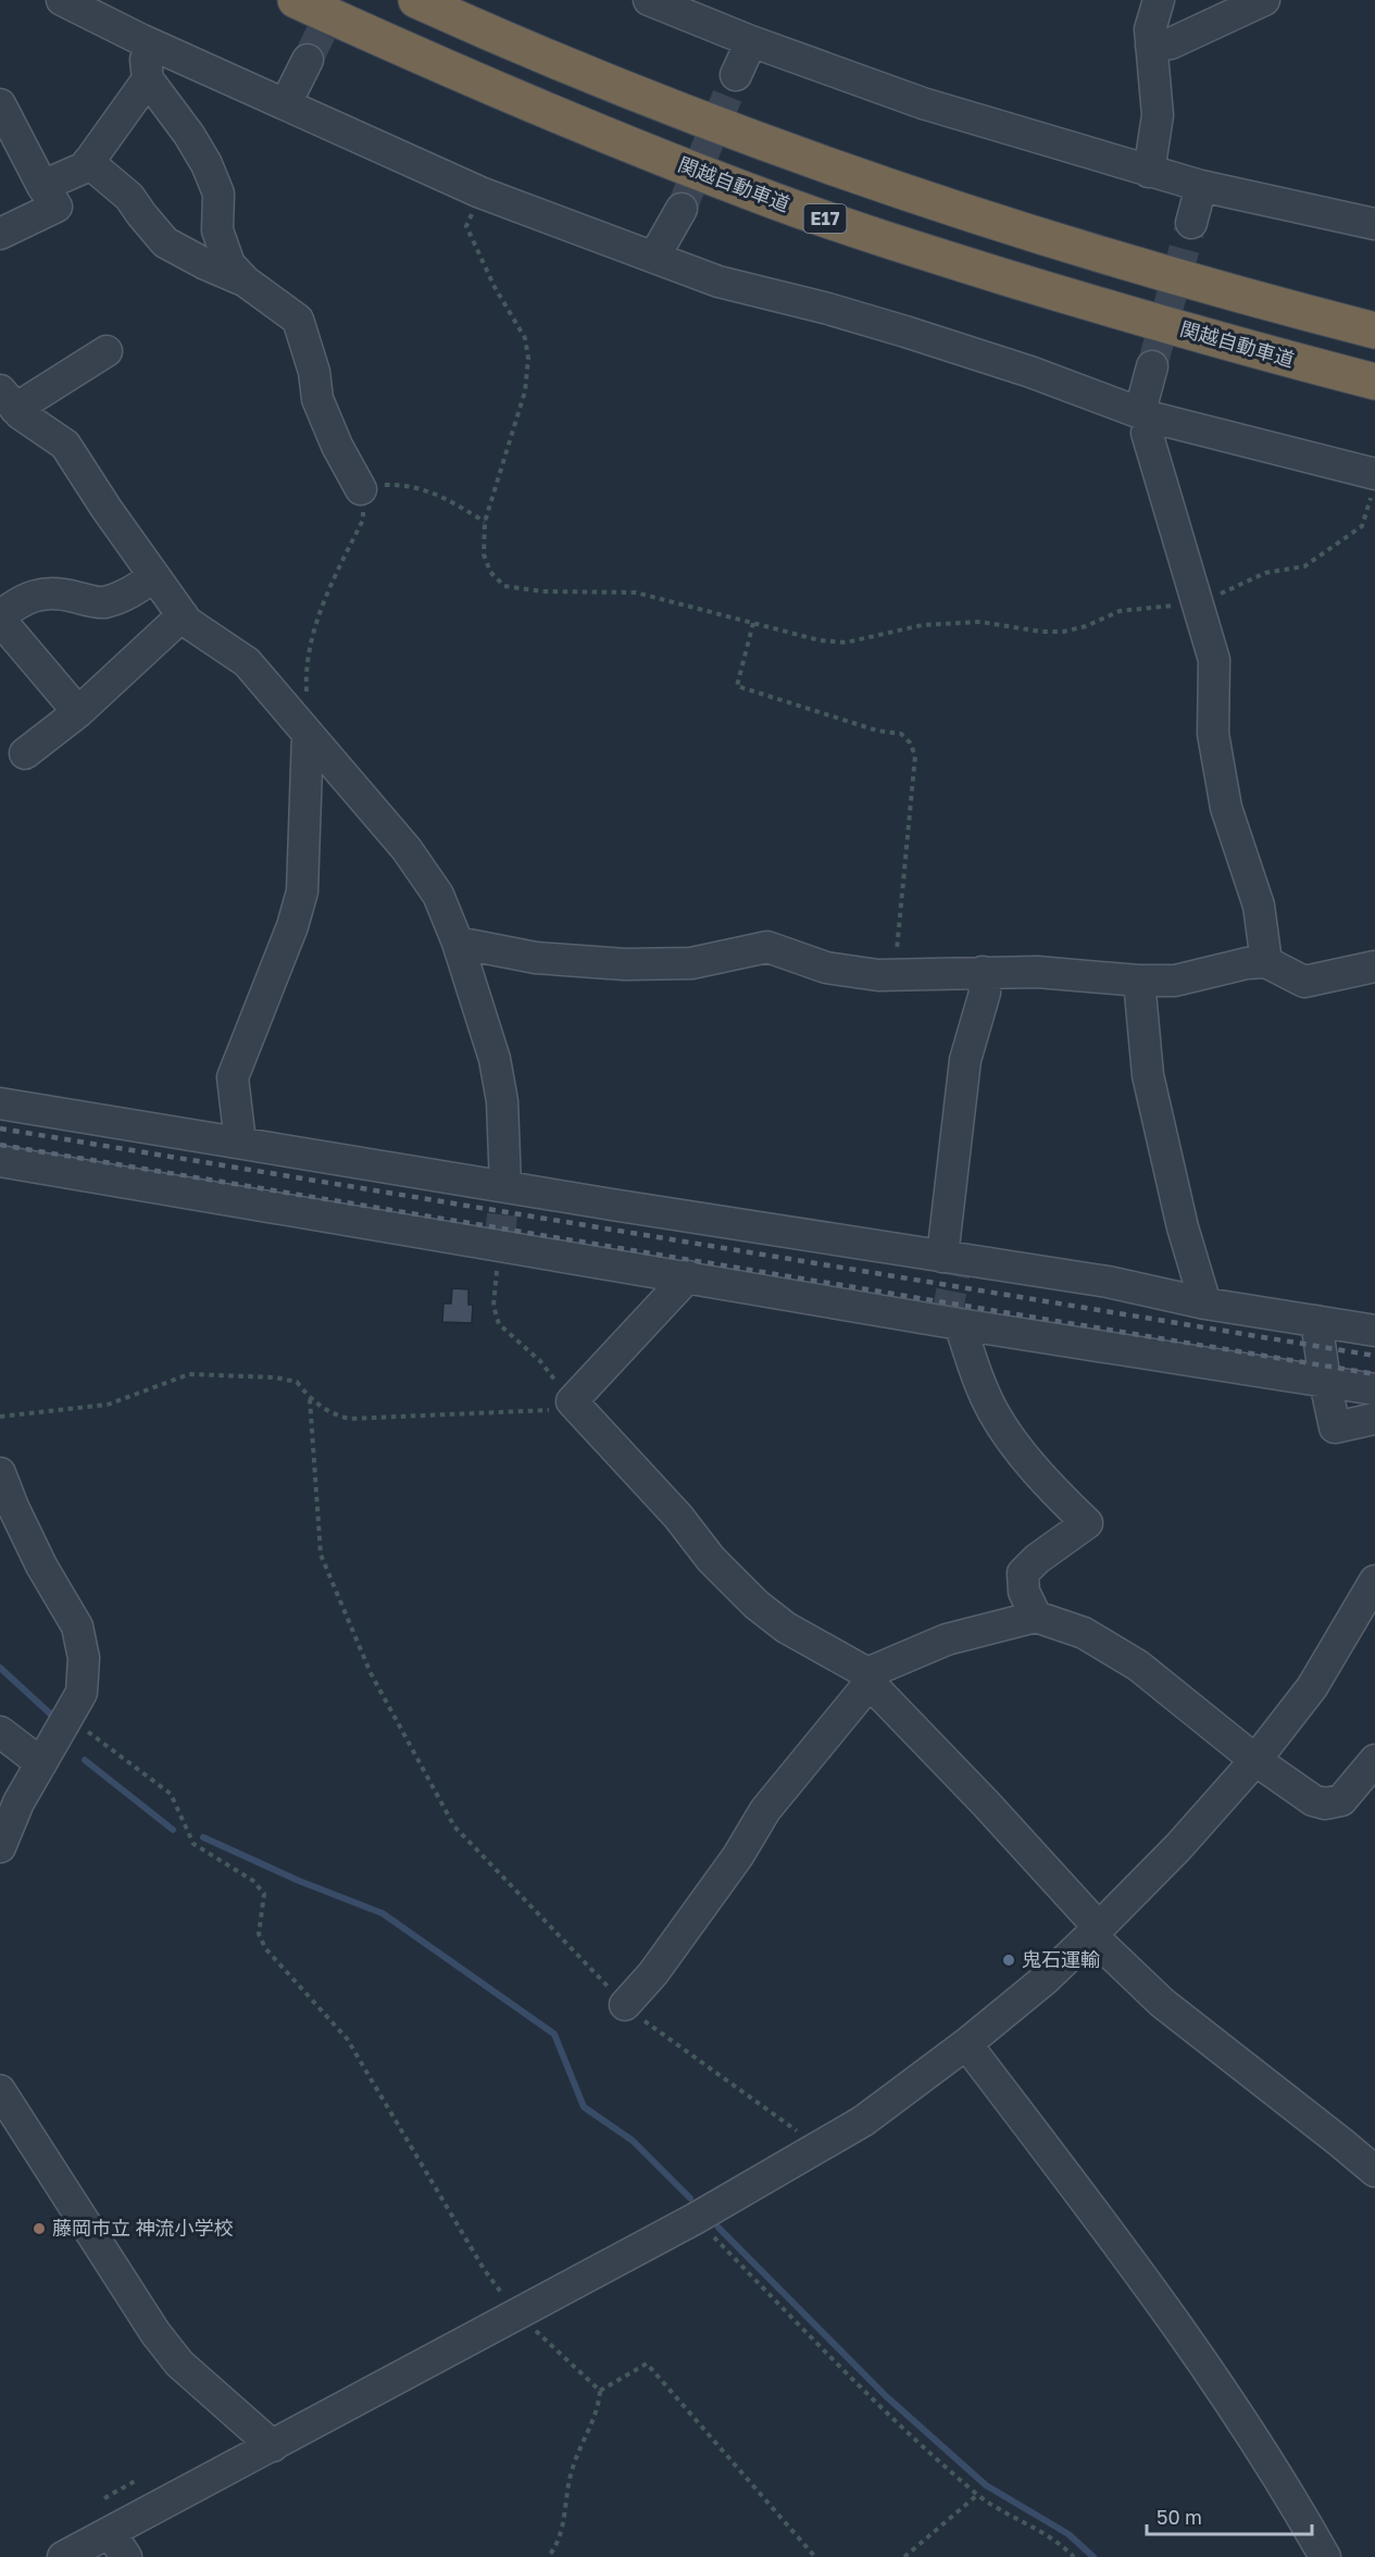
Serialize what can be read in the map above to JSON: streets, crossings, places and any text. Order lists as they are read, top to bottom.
{
  "streets": {
    "highway": ["関越自動車道", "E17"]
  },
  "places": ["鬼石運輸", "藤岡市立 神流小学校"],
  "scale_bar": "50 m"
}
